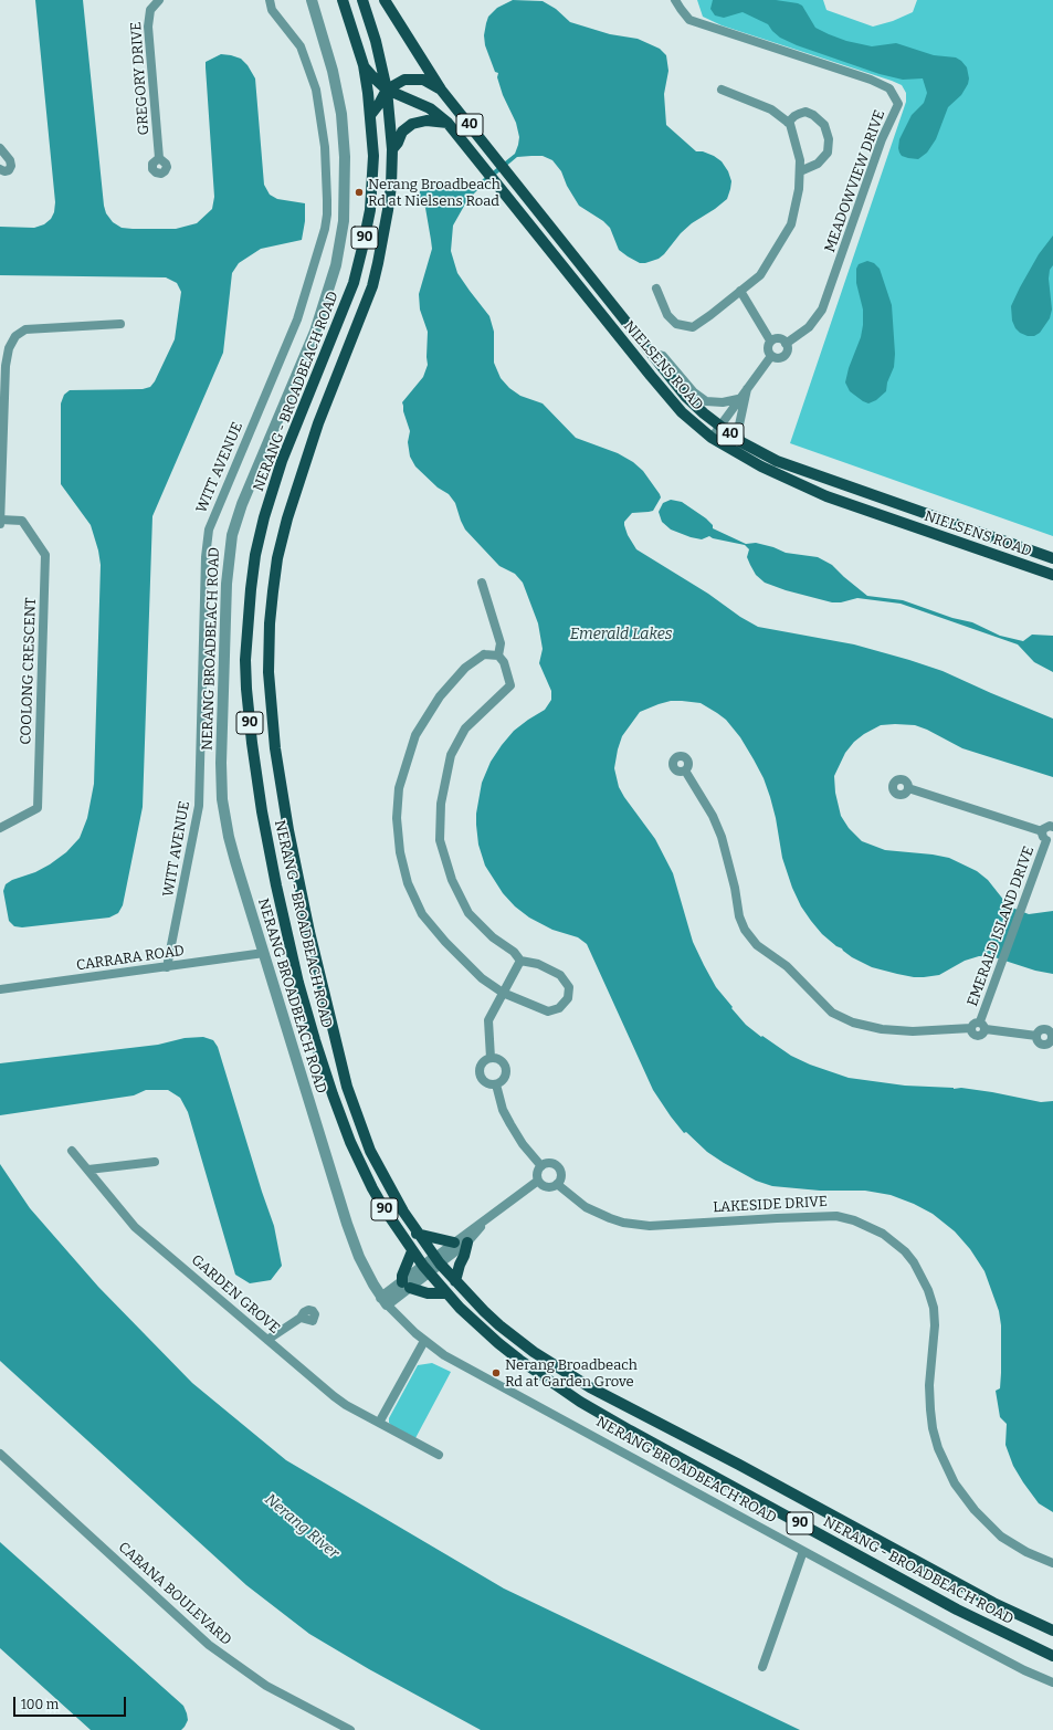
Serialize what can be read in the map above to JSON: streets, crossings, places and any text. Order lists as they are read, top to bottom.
{
  "streets": {
    "main road": [
      "40",
      "90",
      "NIELSENS ROAD",
      "NERANG - BROADBEACH ROAD"
    ],
    "street": [
      "GREGORY DRIVE",
      "MEADOWVIEW DRIVE",
      "WITT AVENUE",
      "NERANG BROADBEACH ROAD",
      "COOLONG CRESCENT",
      "EMERALD ISLAND DRIVE",
      "CARRARA ROAD",
      "LAKESIDE DRIVE",
      "GARDEN GROVE",
      "CABANA BOULEVARD"
    ]
  },
  "crossings": [
    ["40", "NIELSENS ROAD"],
    ["40", "NERANG - BROADBEACH ROAD"],
    ["NIELSENS ROAD", "NERANG - BROADBEACH ROAD"],
    ["WITT AVENUE", "CARRARA ROAD"],
    ["NERANG BROADBEACH ROAD", "CARRARA ROAD"]
  ],
  "water": ["Emerald Lakes", "Nerang River"],
  "places": ["Nerang Broadbeach Rd at Nielsens Road", "Nerang Broadbeach Rd at Garden Grove"],
  "scale_bar": "100 m"
}
